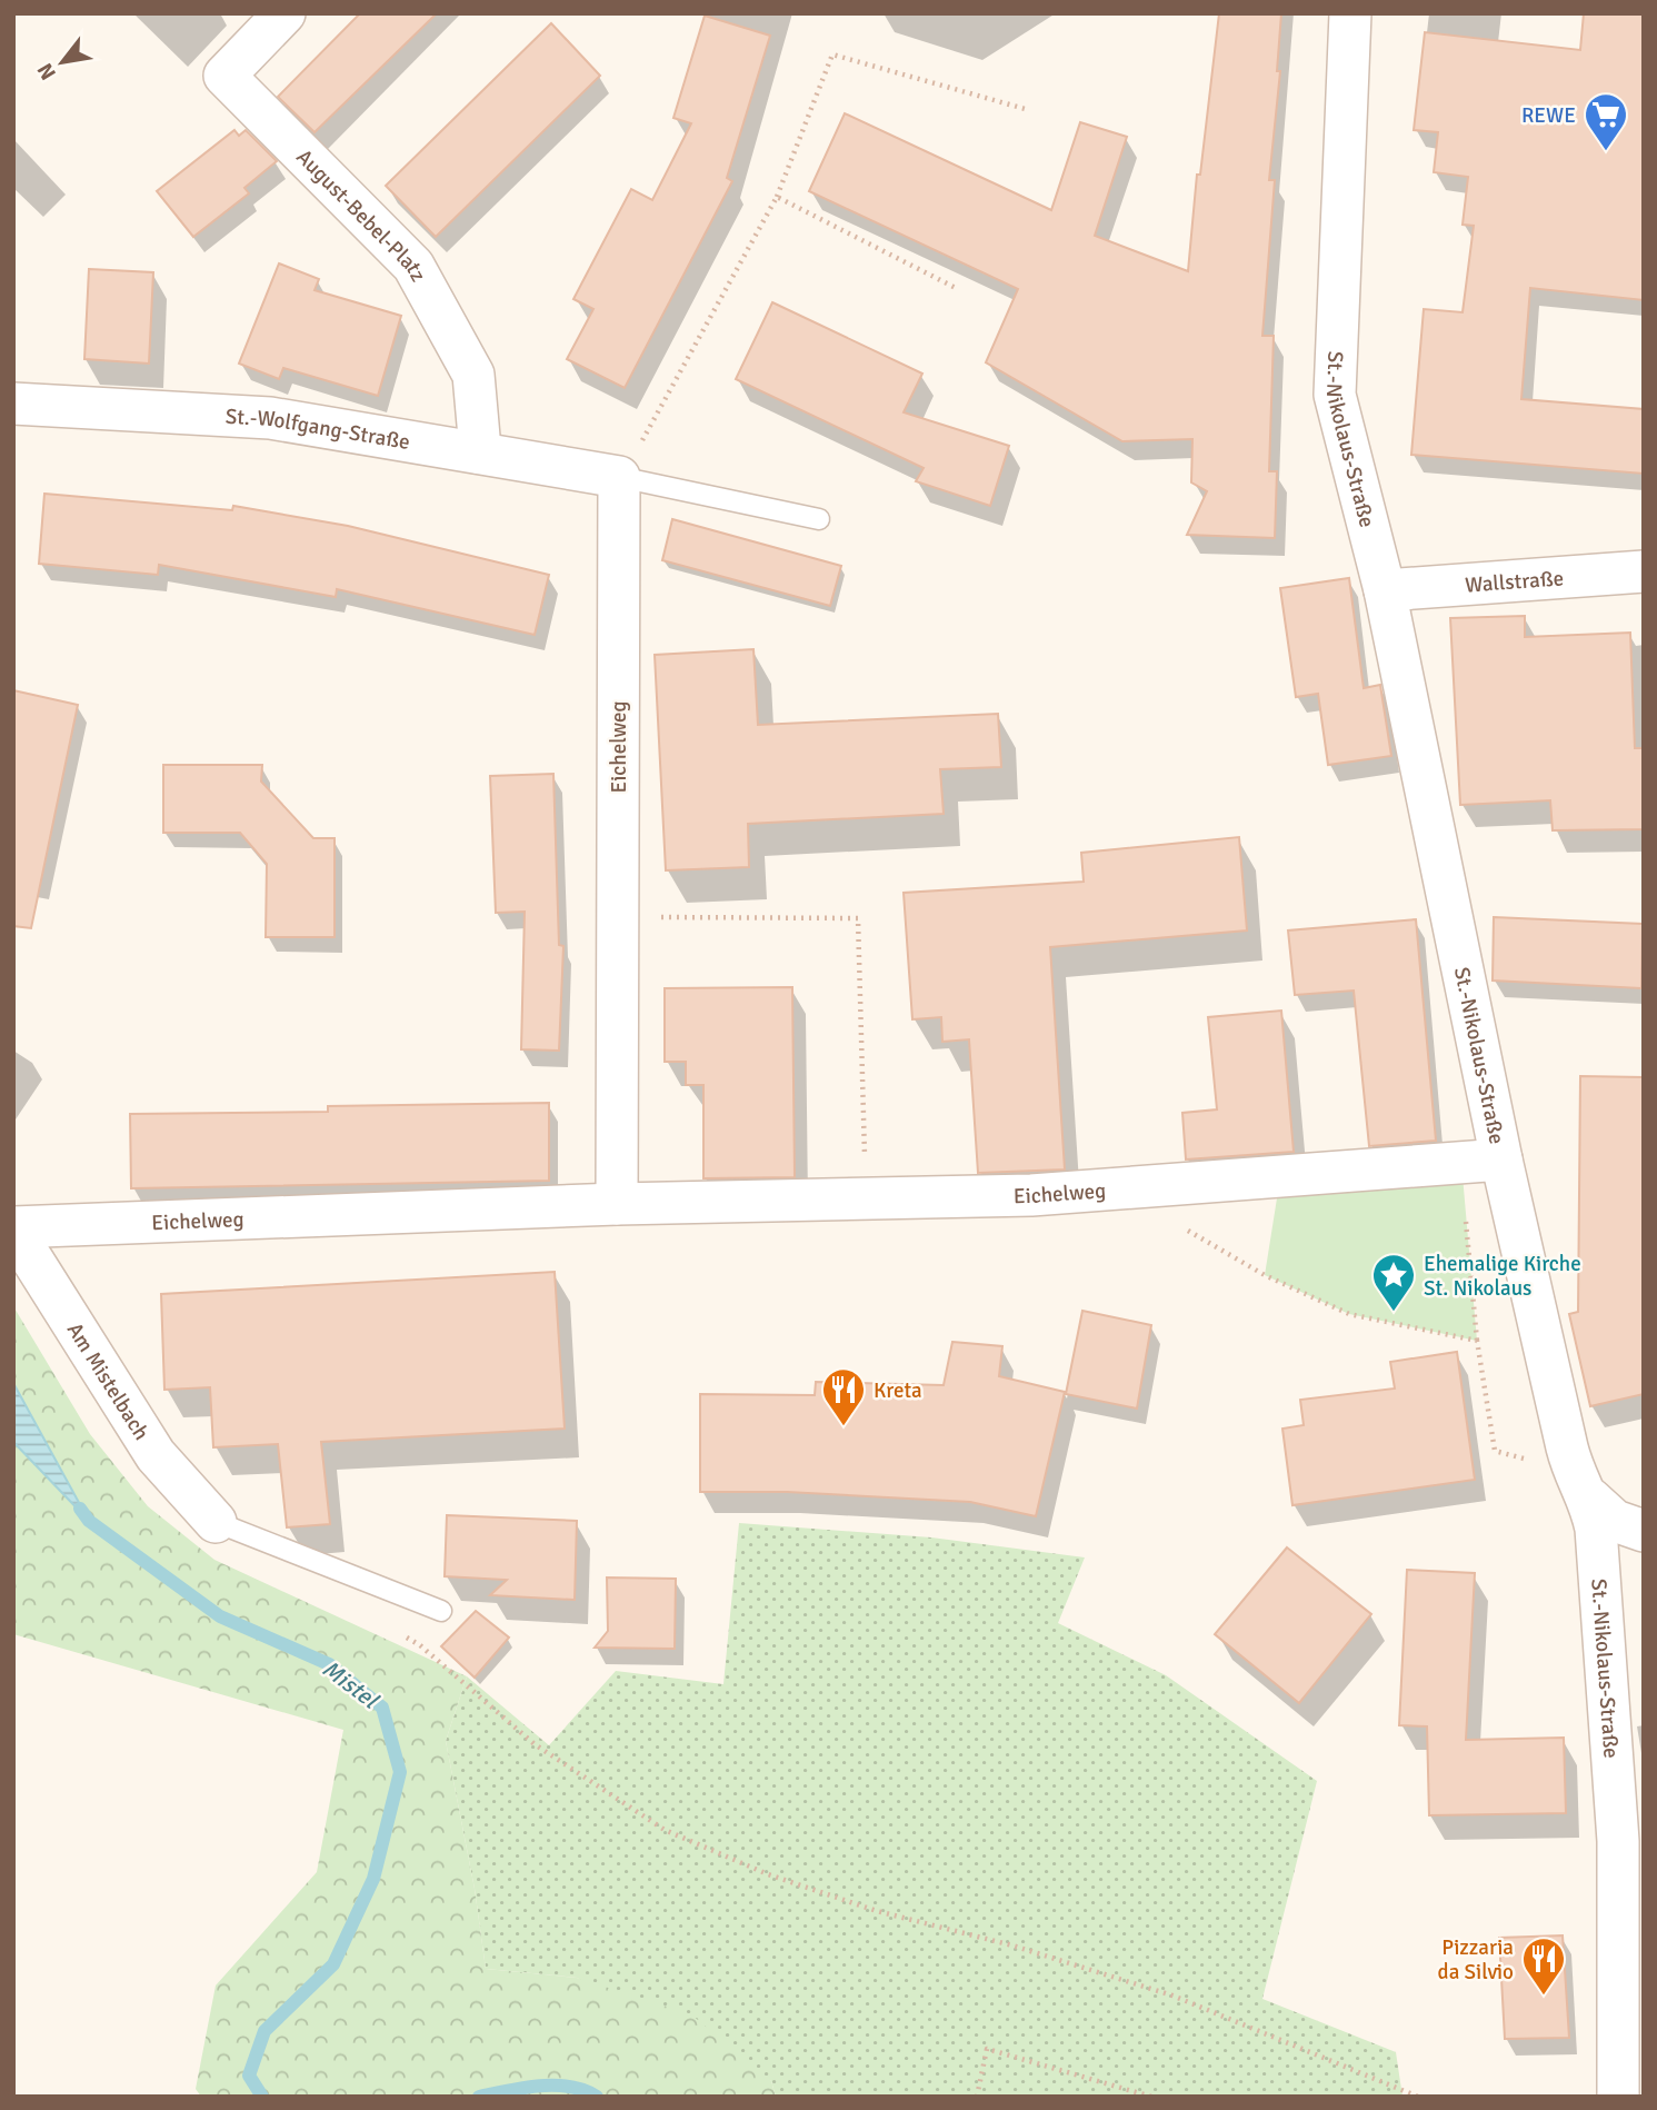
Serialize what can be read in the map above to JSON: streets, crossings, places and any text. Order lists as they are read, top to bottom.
{
  "streets": {
    "street": [
      "August-Bebel-Platz",
      "St.-Wolfgang-Straße",
      "St.-Nikolaus-Straße",
      "Wallstraße",
      "Eichelweg",
      "Am Mistelbach"
    ]
  },
  "crossings": [
    ["August-Bebel-Platz", "St.-Wolfgang-Straße"],
    ["St.-Wolfgang-Straße", "Eichelweg"],
    ["St.-Nikolaus-Straße", "Wallstraße"],
    ["St.-Nikolaus-Straße", "Eichelweg"],
    ["Eichelweg", "Am Mistelbach"]
  ],
  "water": ["Mistel"],
  "places": {
    "supermarket": ["REWE"],
    "place": ["Ehemalige Kirche St. Nikolaus"],
    "restaurant": ["Kreta", "Pizzaria da Silvio"]
  },
  "north": "bottom left"
}
